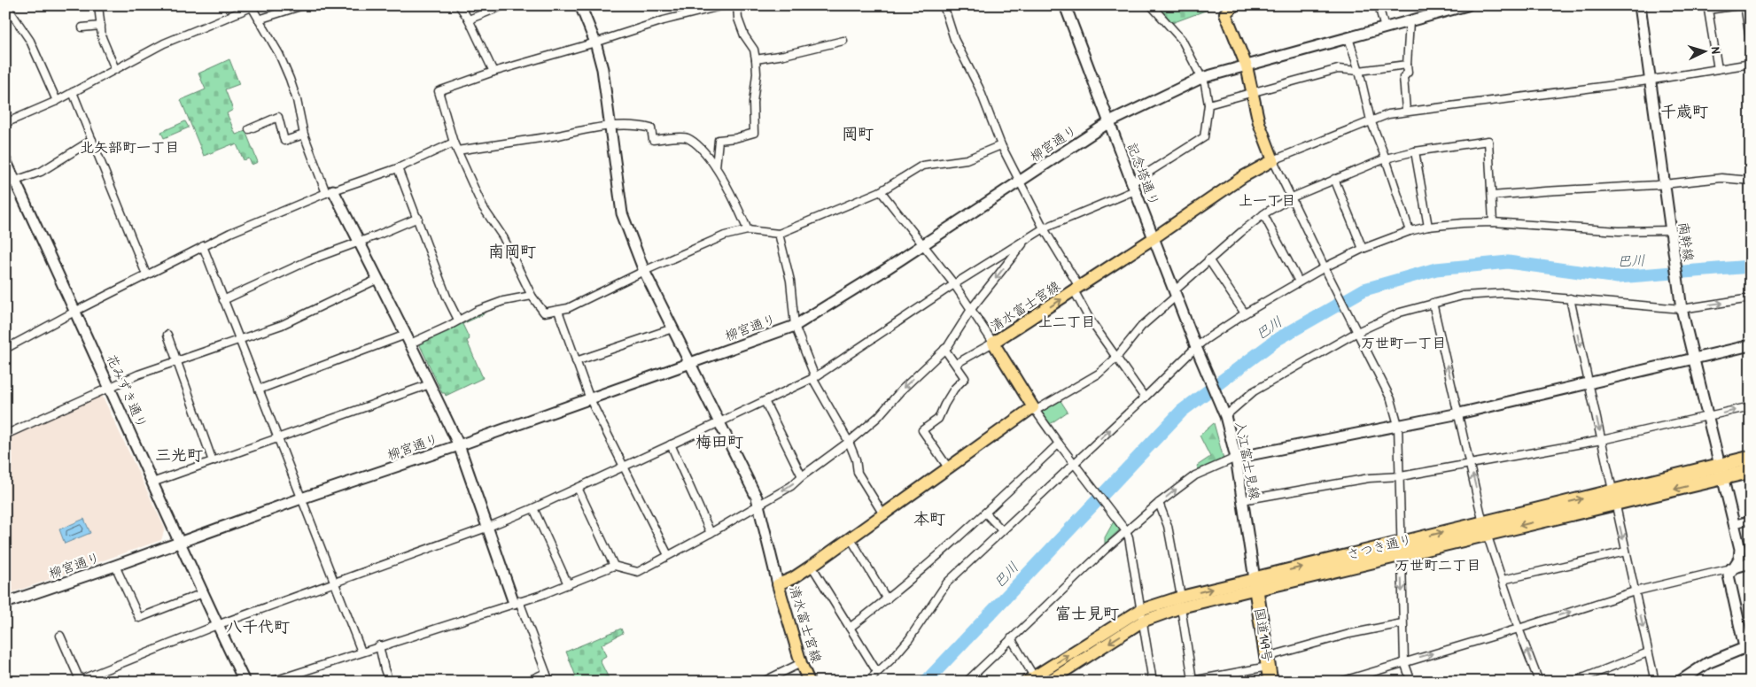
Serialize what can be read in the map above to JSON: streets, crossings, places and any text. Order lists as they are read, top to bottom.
{
  "streets": {
    "highway": ["さつき通り", "国道149号"],
    "main road": ["清水富士宮線"],
    "street": [
      "柳宮通り",
      "記念塔通り",
      "南幹線",
      "花みずき通り",
      "入江富士見線"
    ]
  },
  "crossings": [
    ["柳宮通り", "記念塔通り"],
    ["柳宮通り", "花みずき通り"],
    ["記念塔通り", "清水富士宮線"],
    ["記念塔通り", "入江富士見線"],
    ["南幹線", "さつき通り"],
    ["入江富士見線", "さつき通り"],
    ["入江富士見線", "国道149号"],
    ["さつき通り", "国道149号"]
  ],
  "districts": [
    "千歳町",
    "岡町",
    "北矢部町一丁目",
    "上一丁目",
    "南岡町",
    "上二丁目",
    "万世町一丁目",
    "梅田町",
    "三光町",
    "本町",
    "万世町二丁目",
    "富士見町",
    "八千代町"
  ],
  "water": ["巴川"],
  "north": "right"
}
